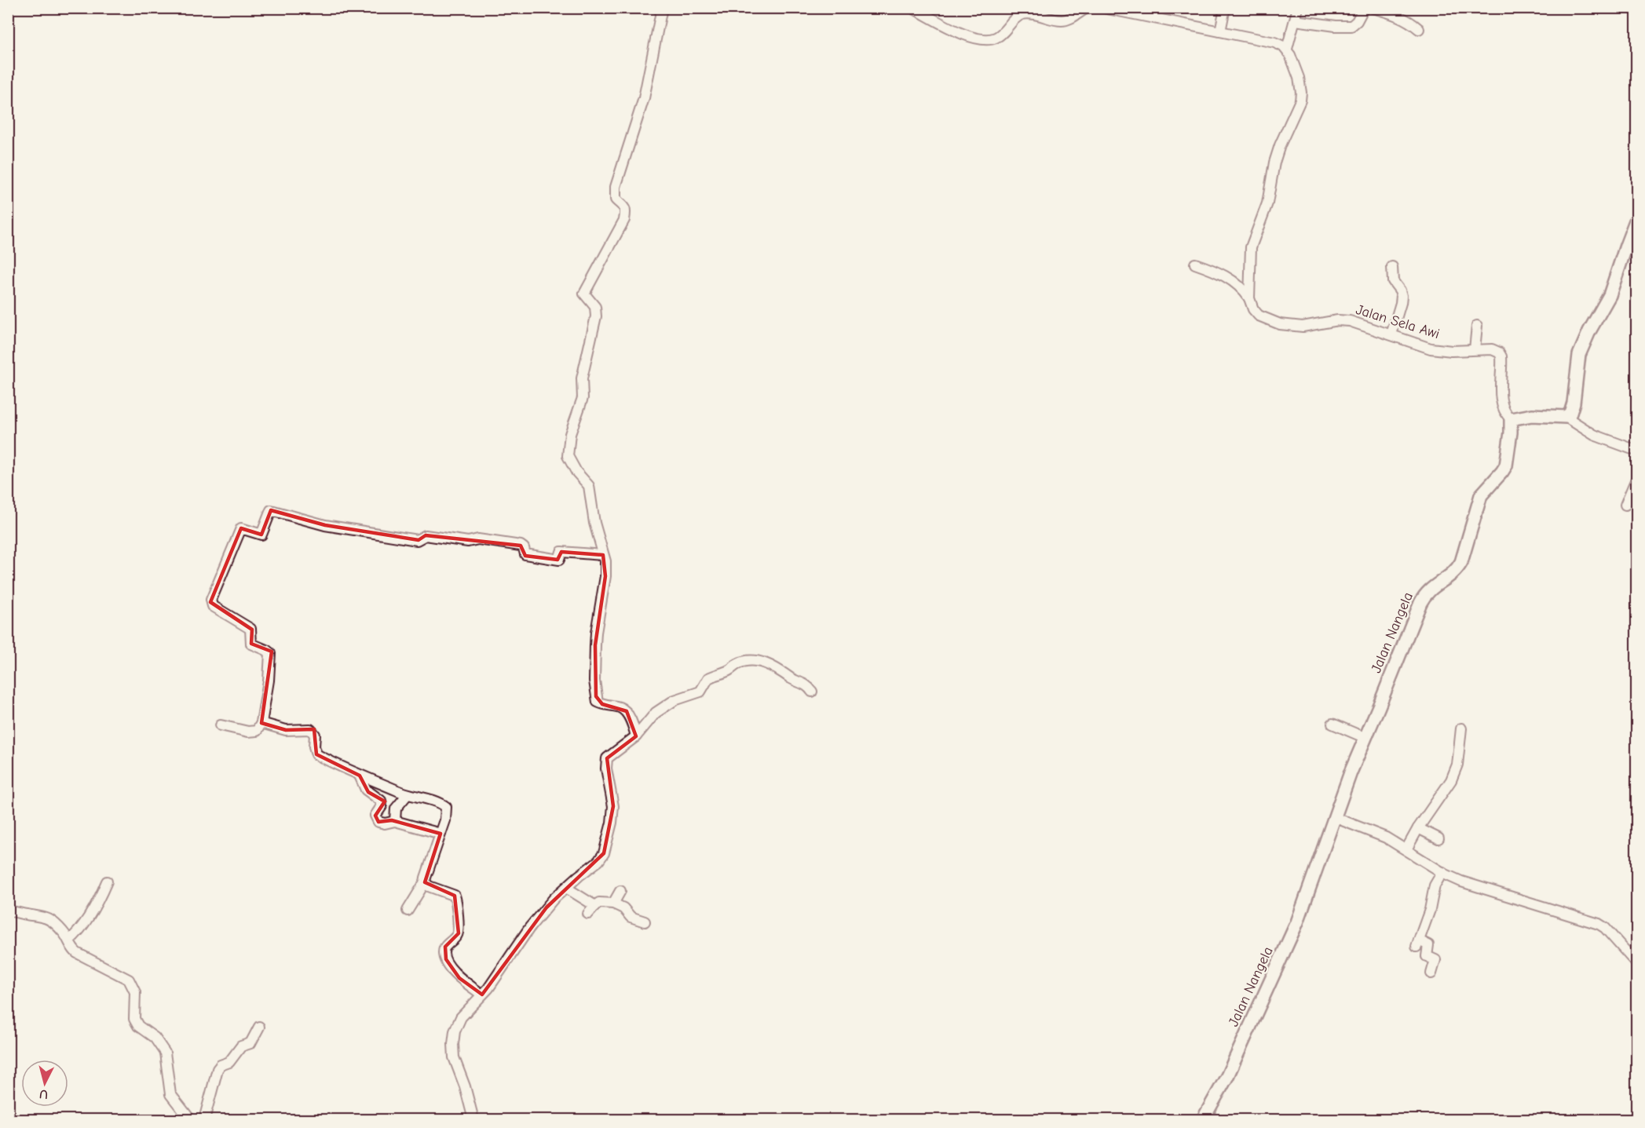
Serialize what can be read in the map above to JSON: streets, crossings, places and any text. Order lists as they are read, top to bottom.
{
  "streets": {
    "main road": ["Jalan Nangela"],
    "street": ["Jalan Sela Awi"]
  },
  "crossings": [
    ["Jalan Sela Awi", "Jalan Nangela"]
  ],
  "north": "bottom"
}
